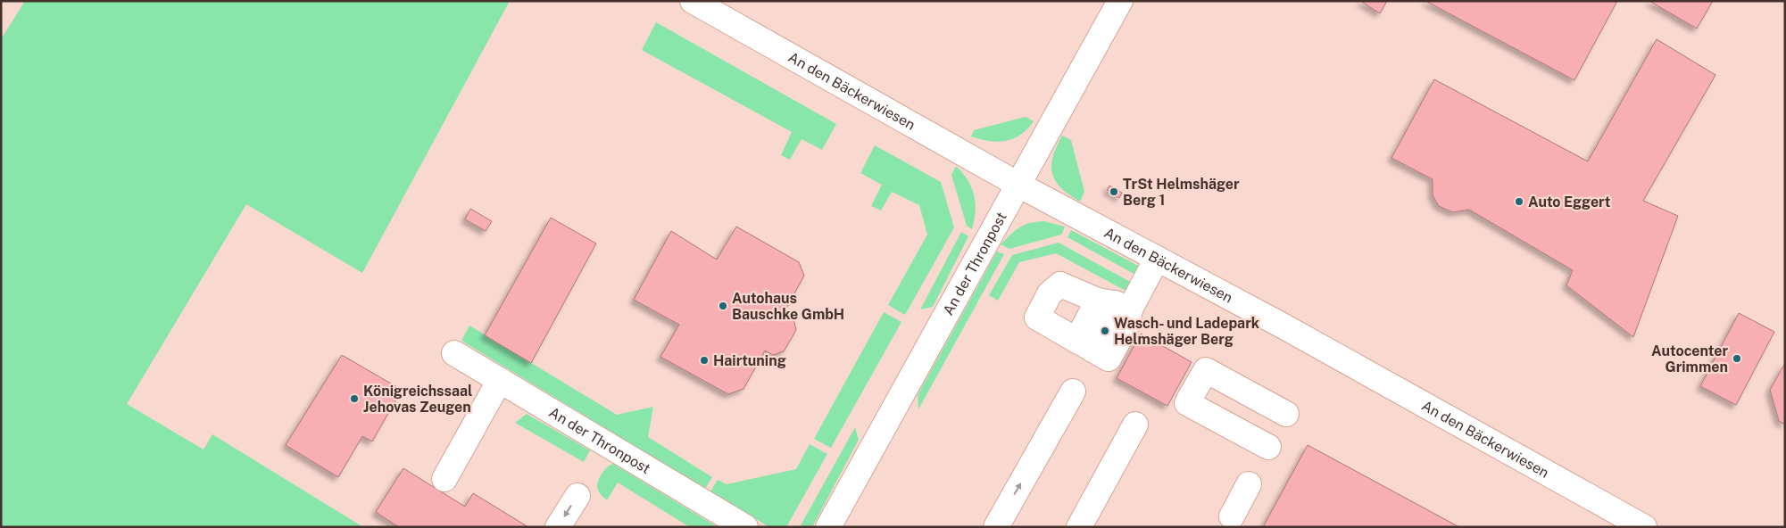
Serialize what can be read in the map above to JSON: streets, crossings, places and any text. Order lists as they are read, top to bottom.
{
  "streets": {
    "street": ["An den Bäckerwiesen", "An der Thronpost"]
  },
  "crossings": [
    ["An den Bäckerwiesen", "An der Thronpost"]
  ],
  "places": [
    "TrSt Helmshäger Berg 1",
    "Auto Eggert",
    "Autohaus Bauschke GmbH",
    "Wasch- und Ladepark Helmshäger Berg",
    "Autocenter Grimmen",
    "Hairtuning",
    "Königreichssaal Jehovas Zeugen"
  ]
}
